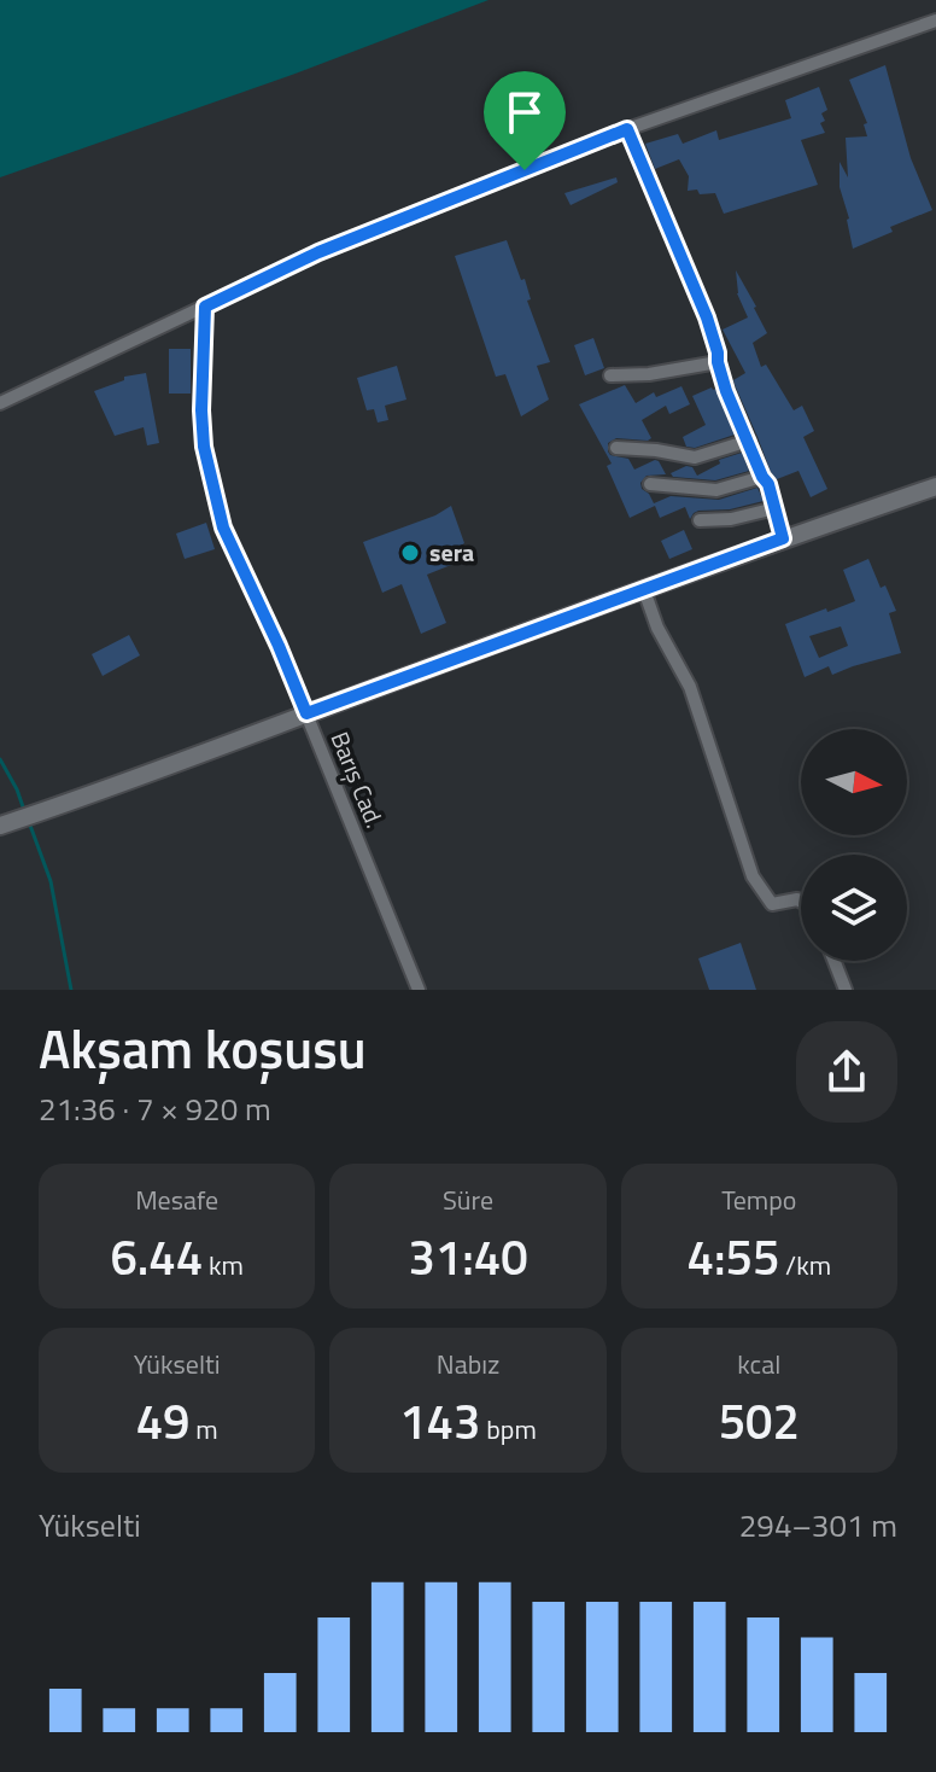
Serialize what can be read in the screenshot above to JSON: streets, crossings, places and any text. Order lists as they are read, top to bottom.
{
  "streets": {
    "street": ["Barış Cad."]
  },
  "places": ["sera"],
  "north": "right",
  "page": {
    "heading": ["Akşam koşusu", "21:36 · 7 × 920 m"],
    "stats": [
      ["Mesafe", "6.44 km"],
      ["Süre", "31:40"],
      ["Tempo", "4:55 /km"],
      ["Yükselti", "49 m"],
      ["Nabız", "143 bpm"],
      ["kcal", "502"]
    ],
    "chart": ["Yükselti", "294–301 m"]
  }
}
